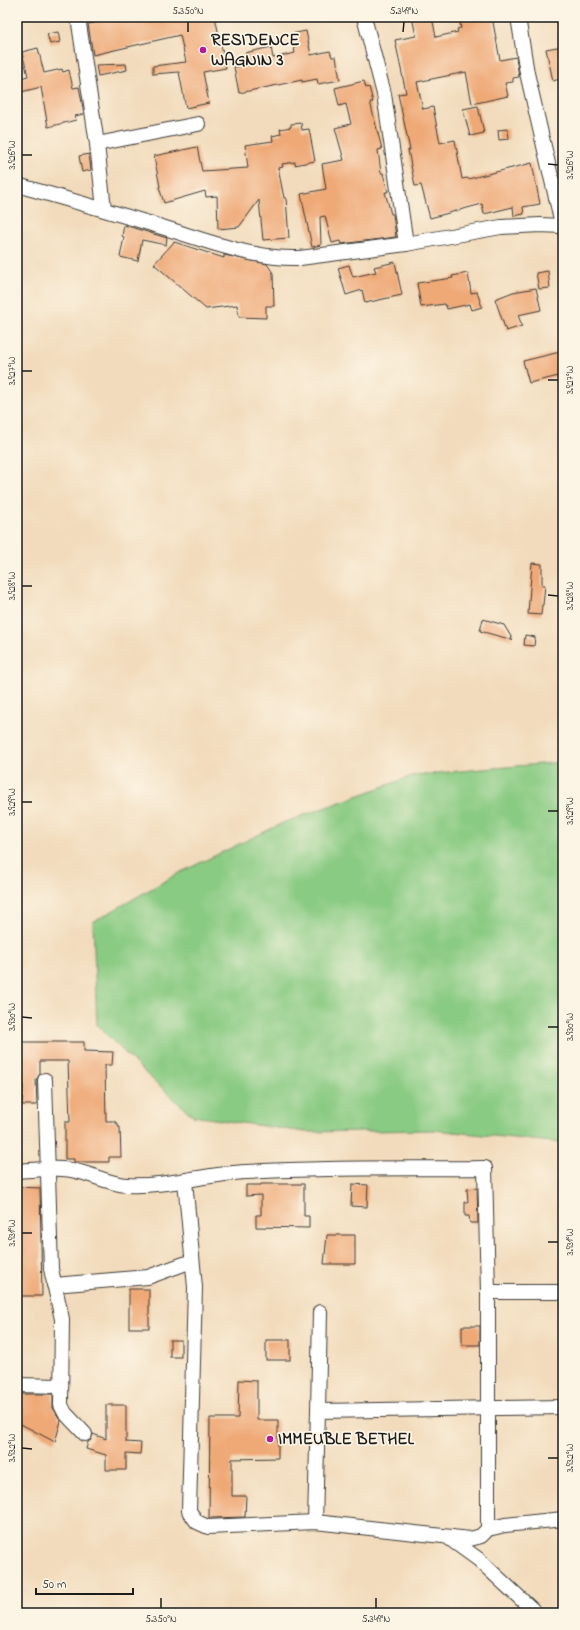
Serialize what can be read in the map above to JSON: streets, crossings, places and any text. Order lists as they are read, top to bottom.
{
  "places": ["RESIDENCE WAGNIN 3", "IMMEUBLE BETHEL"],
  "scale_bar": "50 m",
  "coordinates": [
    "5.350°N",
    "5.349°N",
    "3.926°W",
    "3.927°W",
    "3.928°W",
    "3.929°W",
    "3.930°W",
    "3.931°W",
    "3.932°W"
  ]
}
